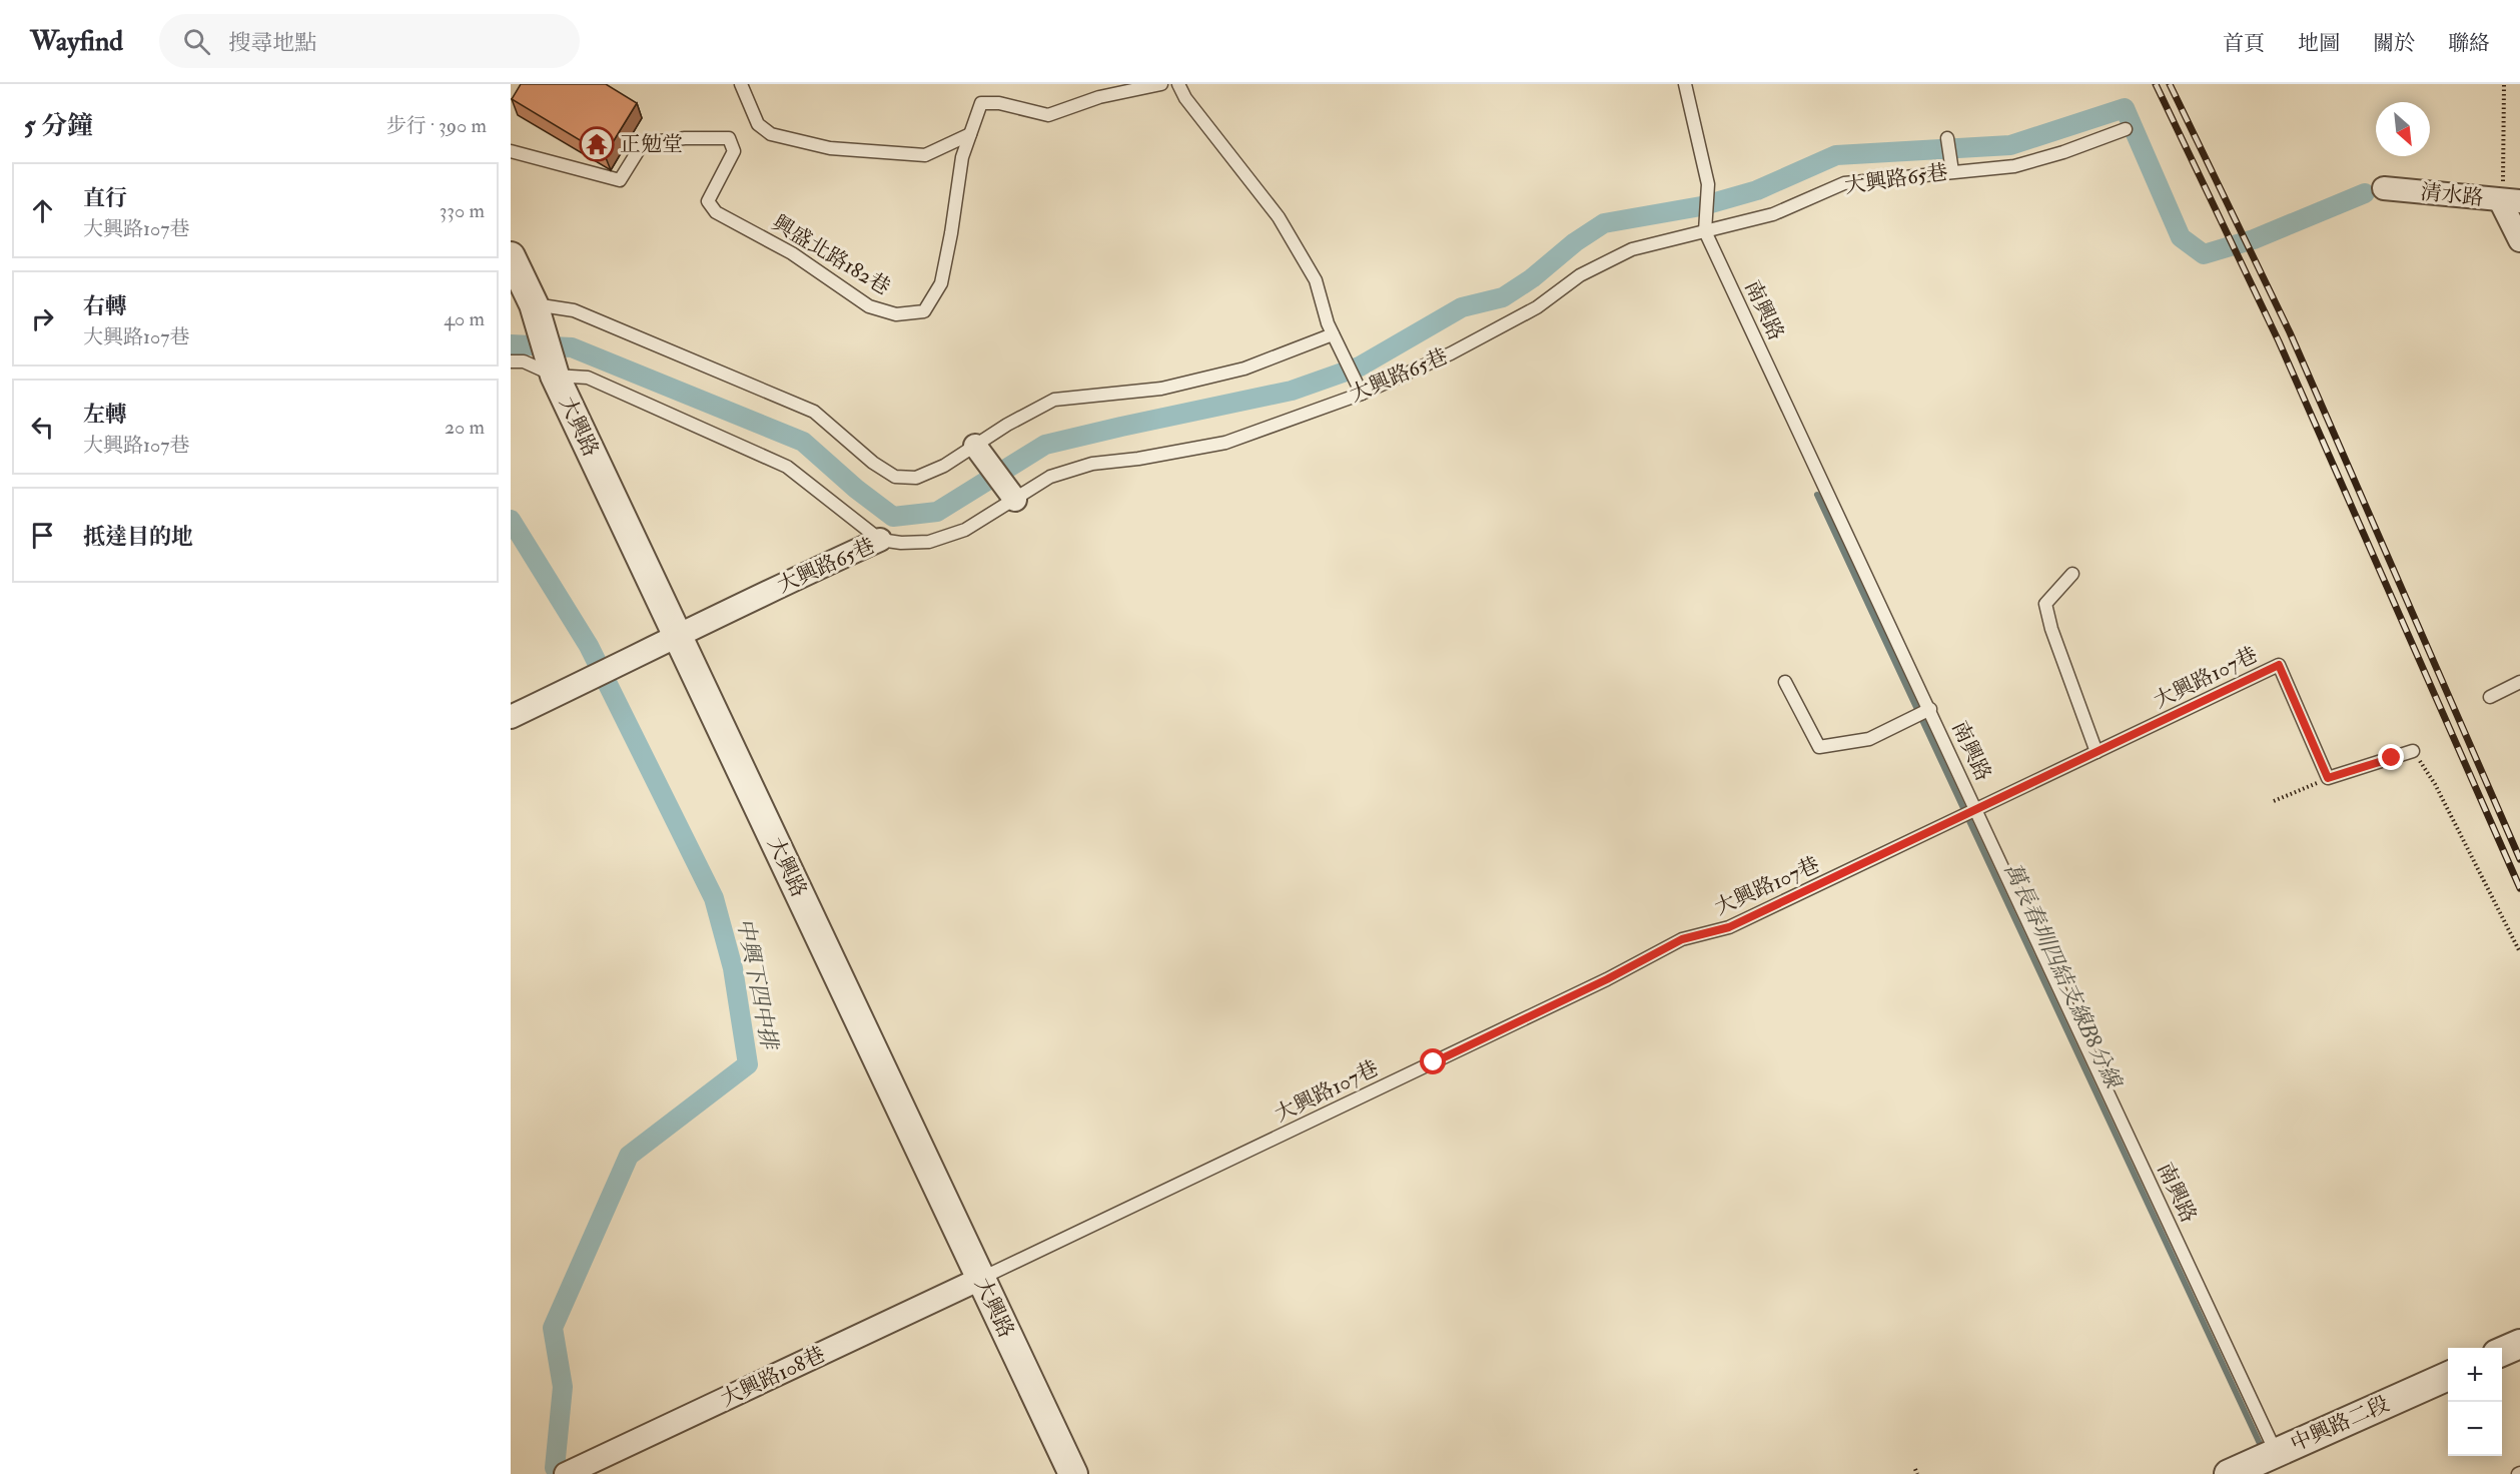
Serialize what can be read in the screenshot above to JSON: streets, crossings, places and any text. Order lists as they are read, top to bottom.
{
  "streets": {
    "street": [
      "大興路65巷",
      "清水路",
      "大興路",
      "大興路108巷",
      "中興路二段"
    ],
    "lane": ["興盛北路182巷", "南興路", "大興路107巷"]
  },
  "crossings": [
    ["大興路65巷", "南興路"],
    ["大興路65巷", "大興路"],
    ["南興路", "大興路107巷"],
    ["南興路", "中興路二段"],
    ["大興路", "大興路107巷"],
    ["大興路", "大興路108巷"],
    ["大興路107巷", "大興路108巷"]
  ],
  "water": ["萬長春圳四結支線B8分線", "中興下四中排"],
  "places": {
    "temple": ["正勉堂"]
  },
  "north": "bottom right",
  "page": {
    "header": "Wayfind",
    "search": "搜尋地點",
    "nav": [
      "首頁",
      "地圖",
      "關於",
      "聯絡"
    ],
    "heading": ["5 分鐘", "步行 · 390 m"],
    "list": [
      ["直行", "大興路107巷", "330 m"],
      ["右轉", "大興路107巷", "40 m"],
      ["左轉", "大興路107巷", "20 m"],
      "抵達目的地"
    ],
    "map_buttons": ["+", "−"]
  }
}
